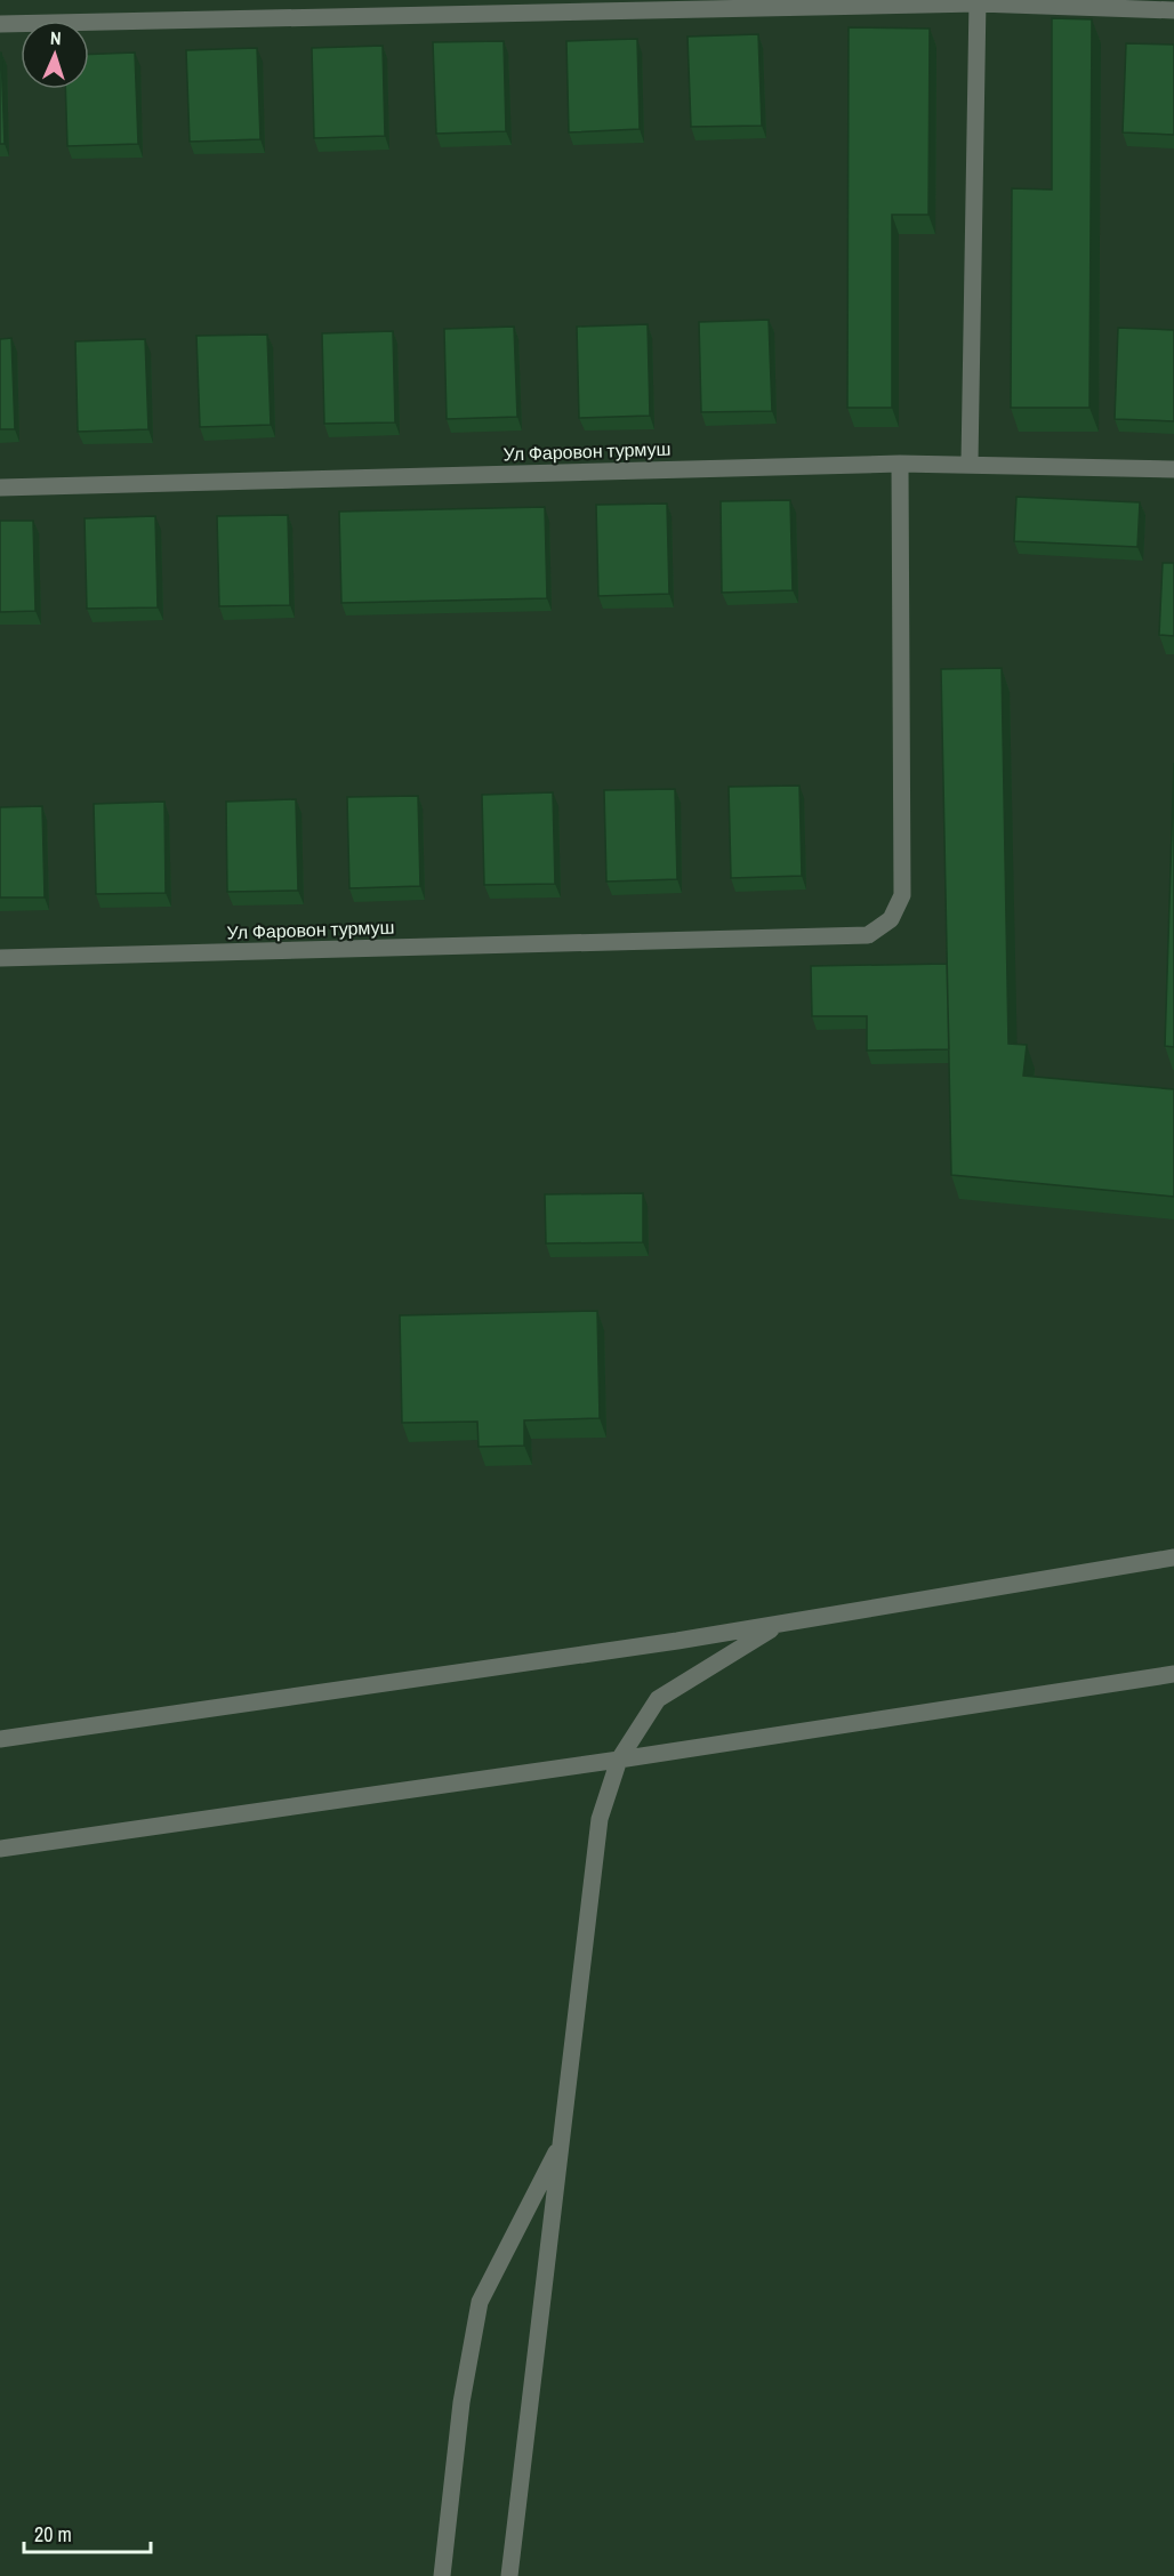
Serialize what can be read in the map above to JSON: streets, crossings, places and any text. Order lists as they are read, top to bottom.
{
  "streets": {
    "street": ["Ул Фаровон турмуш"]
  },
  "scale_bar": "20 m",
  "north": "top"
}
